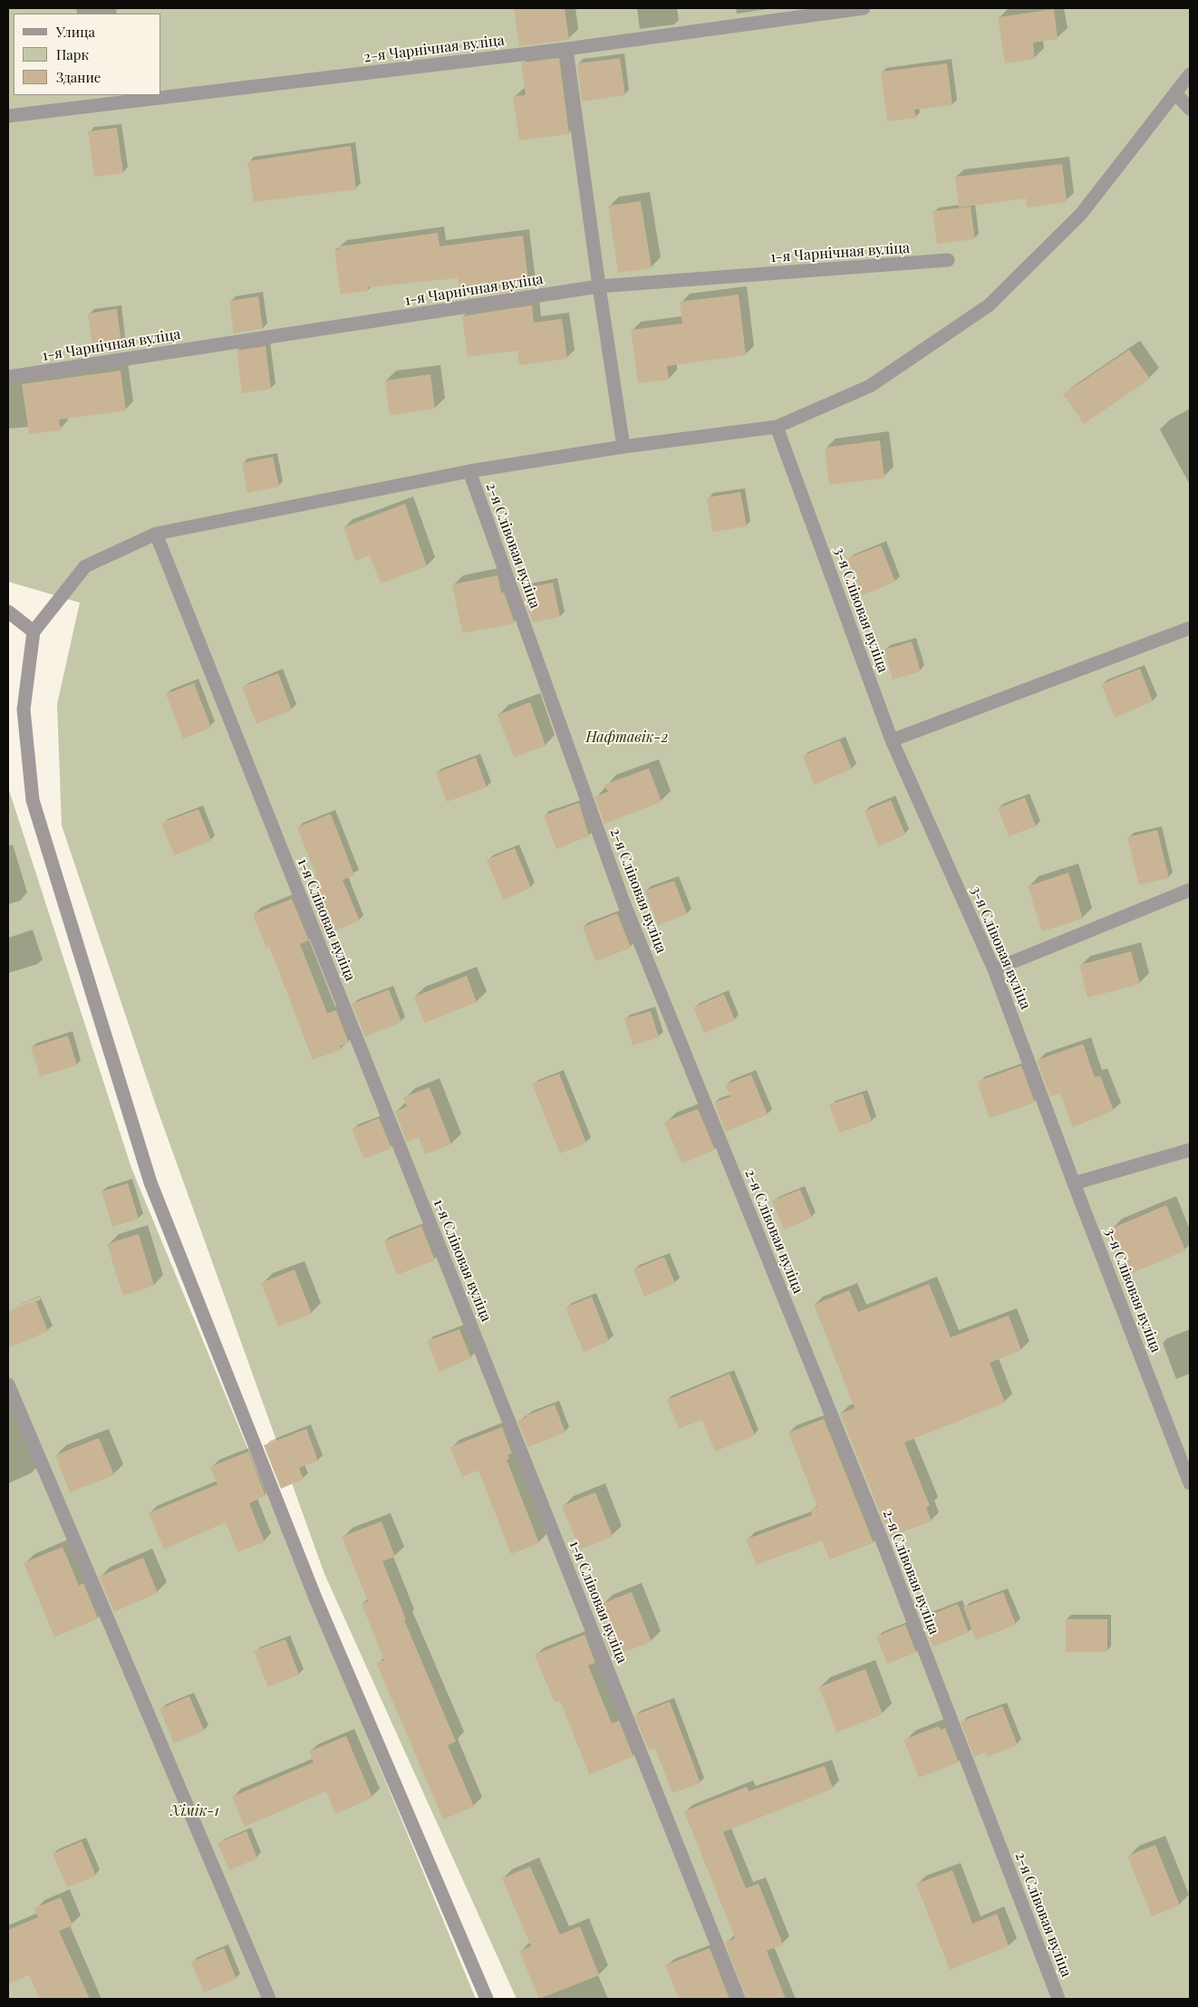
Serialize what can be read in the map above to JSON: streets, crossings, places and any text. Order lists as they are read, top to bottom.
{
  "streets": {
    "street": [
      "2-я Чарнічная вуліца",
      "1-я Чарнічная вуліца",
      "2-я Слівовая вуліца",
      "3-я Слівовая вуліца",
      "1-я Слівовая вуліца"
    ]
  },
  "parks": ["Нафтавік-2", "Хімік-1"],
  "legend": ["Улица", "Парк", "Здание"]
}
